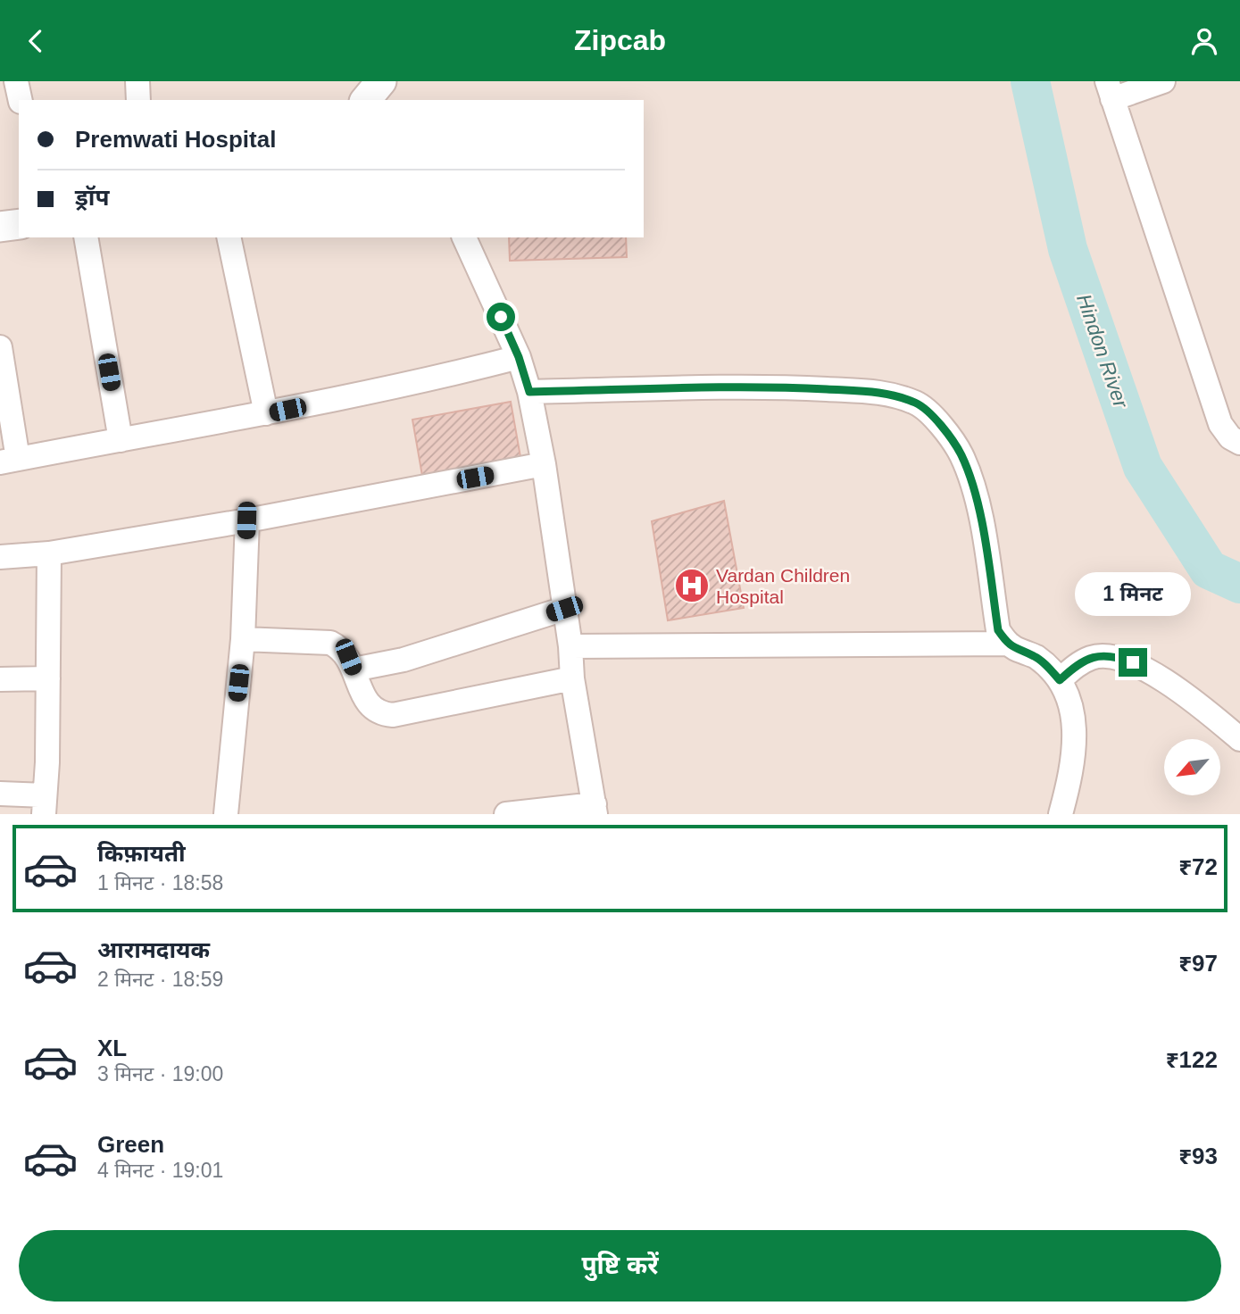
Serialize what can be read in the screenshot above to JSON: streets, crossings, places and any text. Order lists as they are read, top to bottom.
{
  "water": ["Hindon River"],
  "places": {
    "hospital": ["Vardan Children Hospital"]
  },
  "north": "bottom left",
  "page": {
    "header": "Zipcab",
    "banner": ["Premwati Hospital", "ड्रॉप"],
    "bubble": "1 मिनट",
    "list": [
      {
        "name": "किफ़ायती",
        "note": "1 मिनट · 18:58",
        "value": "₹72"
      },
      {
        "name": "आरामदायक",
        "note": "2 मिनट · 18:59",
        "value": "₹97"
      },
      {
        "name": "XL",
        "note": "3 मिनट · 19:00",
        "value": "₹122"
      },
      {
        "name": "Green",
        "note": "4 मिनट · 19:01",
        "value": "₹93"
      }
    ],
    "buttons": "पुष्टि करें"
  }
}
